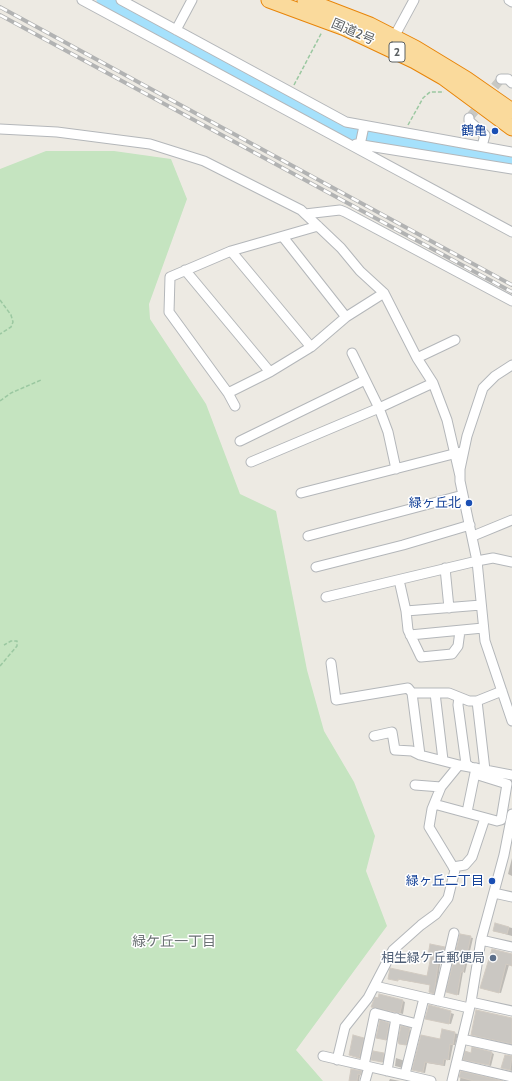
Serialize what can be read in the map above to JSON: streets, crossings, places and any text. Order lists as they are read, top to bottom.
{
  "streets": {
    "highway": ["国道2号", "2"]
  },
  "districts": ["緑ケ丘一丁目"],
  "places": [
    "鶴亀",
    "緑ヶ丘北",
    "緑ヶ丘二丁目",
    "相生緑ケ丘郵便局"
  ]
}
